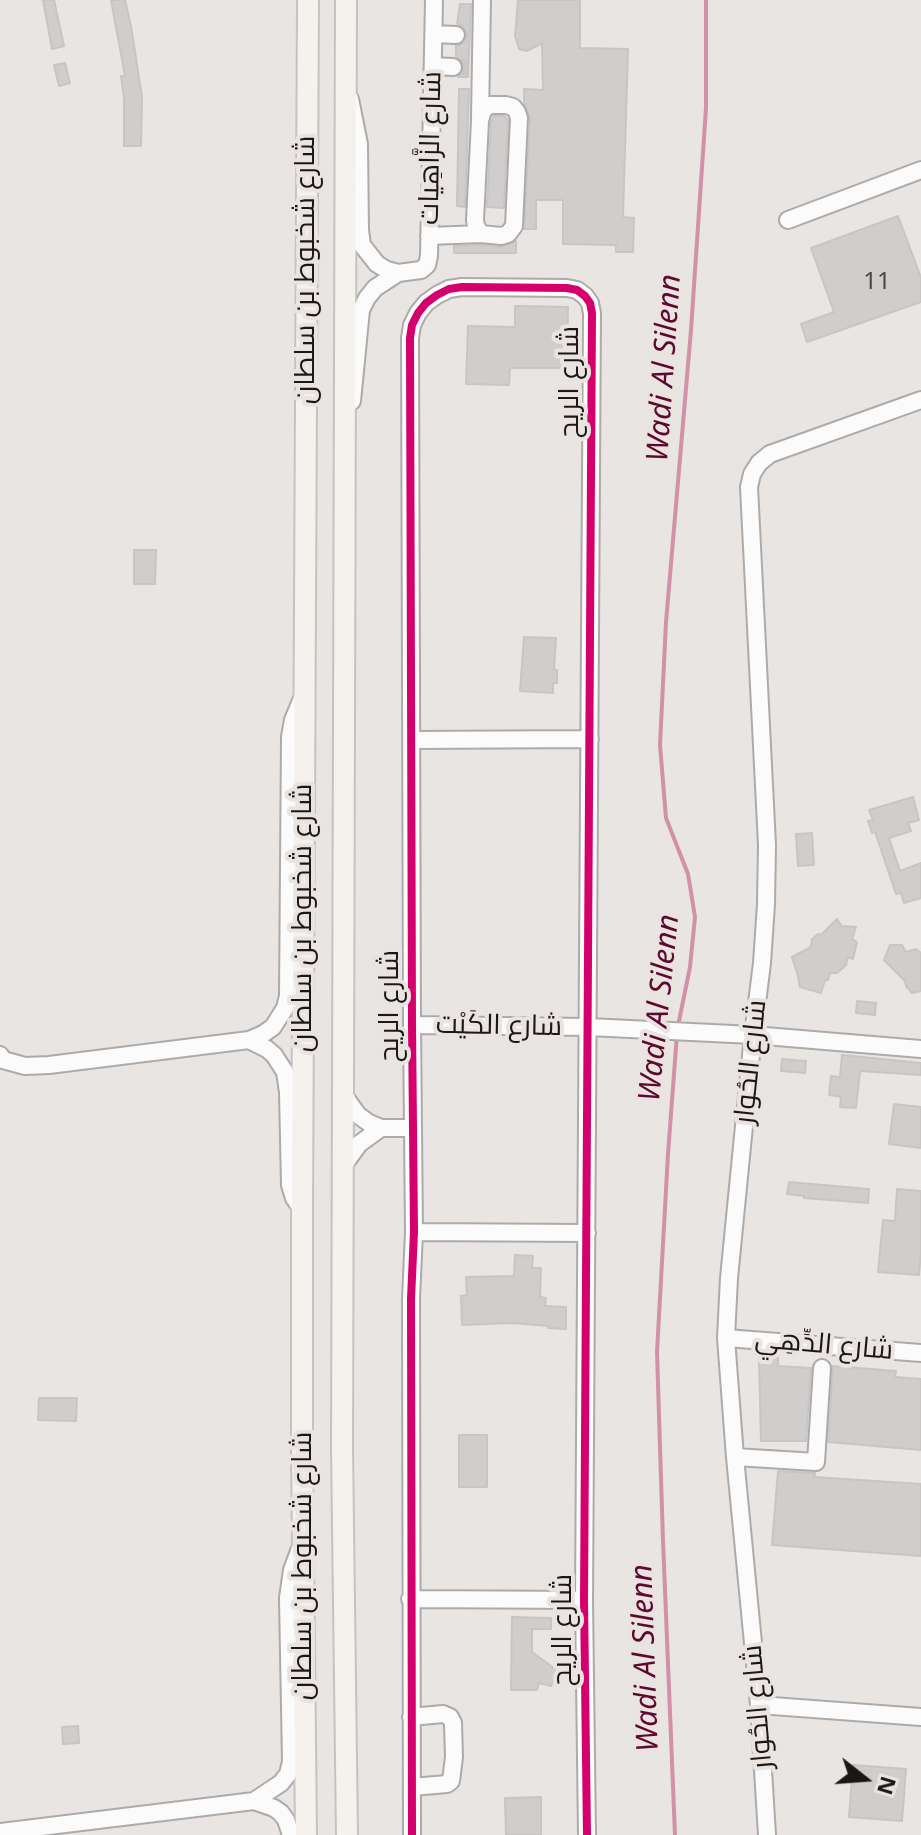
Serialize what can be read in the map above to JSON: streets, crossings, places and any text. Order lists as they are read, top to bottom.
{
  "streets": {
    "main road": ["شارع شخبوط بن سلطان"],
    "street": [
      "شارع الزَّاهِيات",
      "شارع الريح",
      "شارع الكَيْت",
      "شارع الحُوار",
      "شارع الدِّهِي"
    ]
  },
  "crossings": [
    ["شارع الزَّاهِيات", "شارع شخبوط بن سلطان"],
    ["شارع الريح", "شارع الكَيْت"],
    ["شارع الكَيْت", "شارع الحُوار"],
    ["شارع الحُوار", "شارع الدِّهِي"]
  ],
  "water": ["Wadi Al Silenn"],
  "house_numbers": ["11"],
  "north": "right"
}
